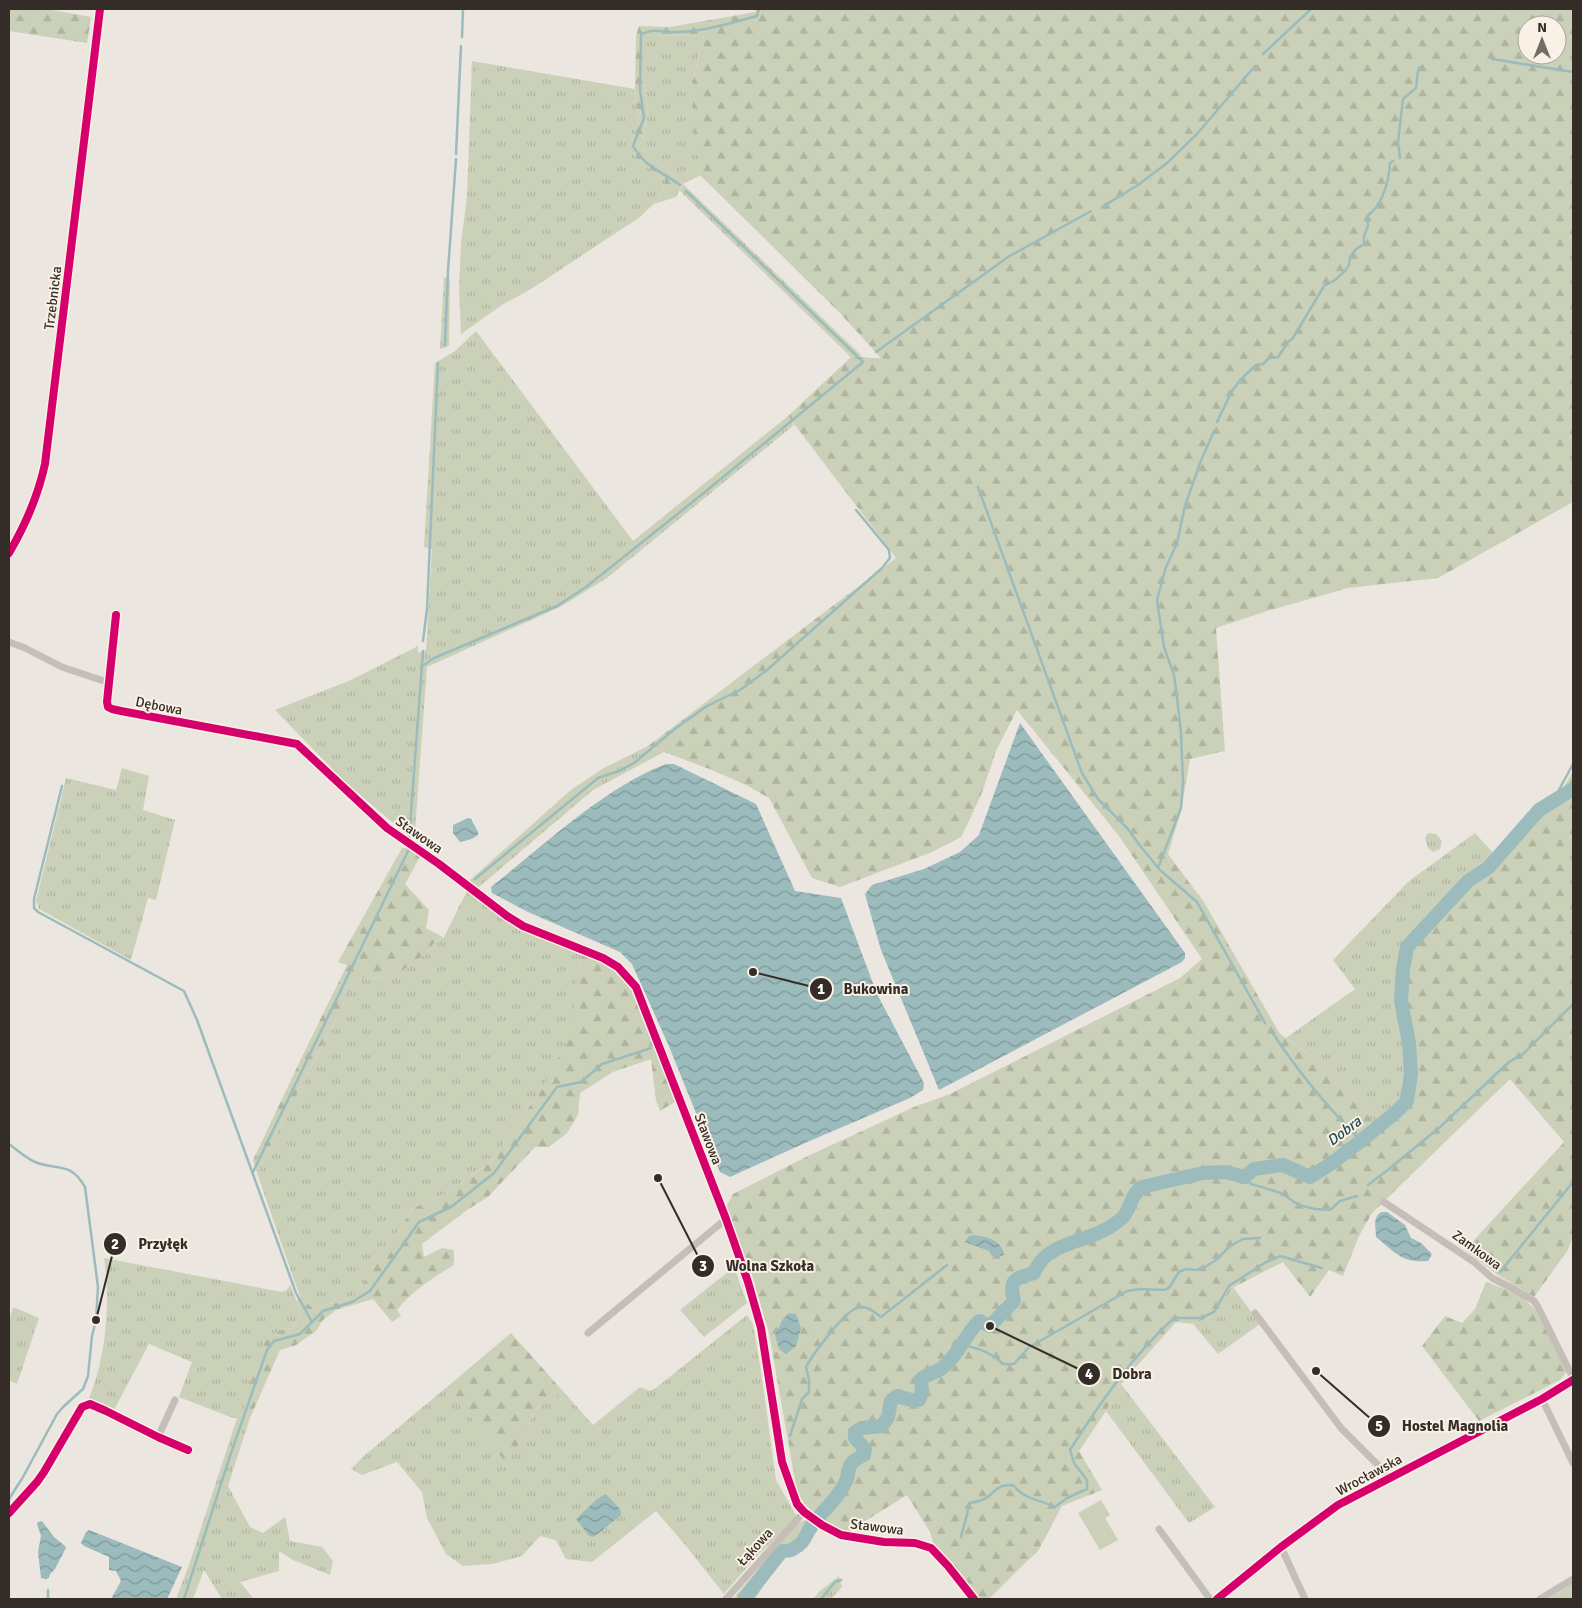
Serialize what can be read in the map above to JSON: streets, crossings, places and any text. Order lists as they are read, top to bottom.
{
  "streets": {
    "street": [
      "Trzebnicka",
      "Dębowa",
      "Stawowa",
      "Zamkowa",
      "Wrocławska",
      "Łąkowa"
    ]
  },
  "crossings": [
    ["Dębowa", "Stawowa"],
    ["Stawowa", "Łąkowa"],
    ["Zamkowa", "Wrocławska"]
  ],
  "water": ["Dobra"],
  "places": [
    "Bukowina",
    "Wolna Szkoła",
    "Przyłęk",
    "Dobra",
    "Hostel Magnolia"
  ],
  "north": "top"
}
